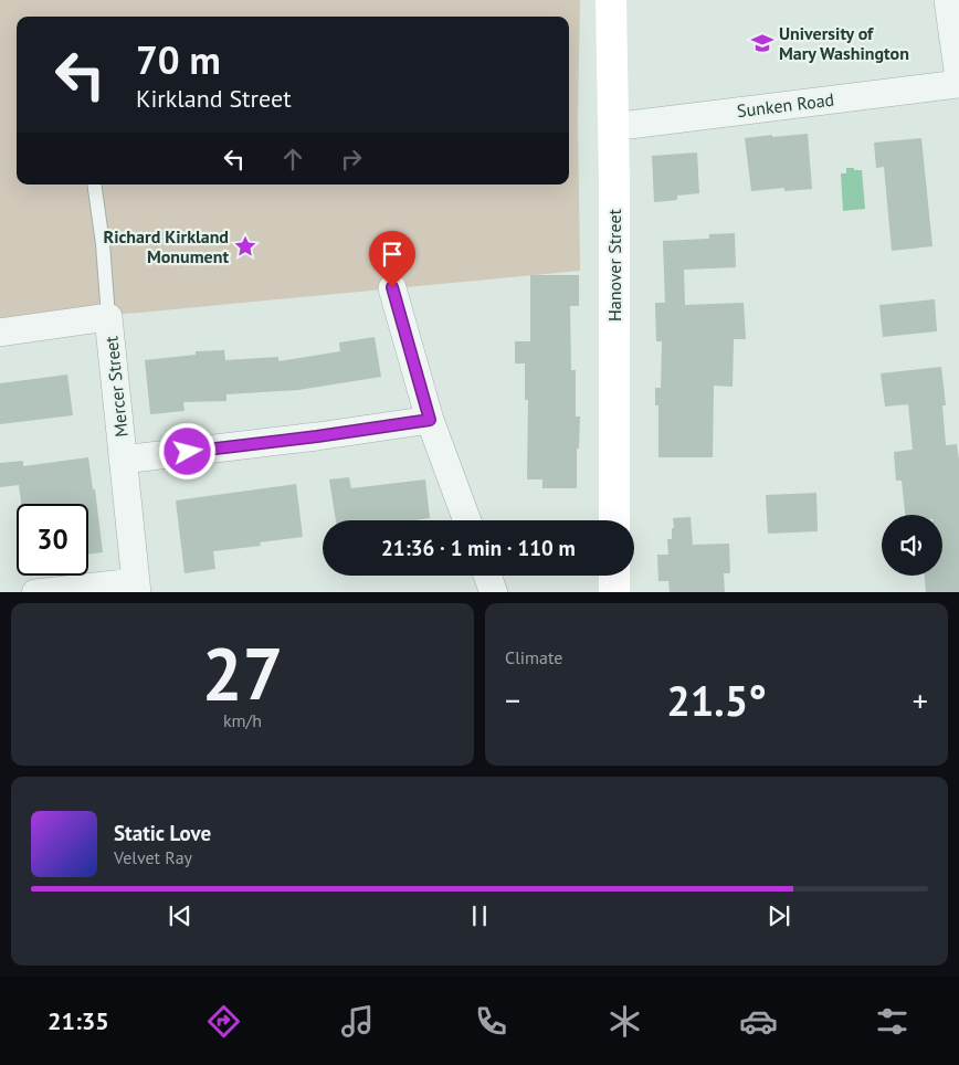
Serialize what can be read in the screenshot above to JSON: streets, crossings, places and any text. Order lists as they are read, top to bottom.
{
  "streets": {
    "street": ["Sunken Road", "Hanover Street", "Mercer Street"]
  },
  "crossings": [
    ["Sunken Road", "Hanover Street"]
  ],
  "places": {
    "school or university": ["University of Mary Washington"],
    "place": ["Richard Kirkland Monument"]
  },
  "page": {
    "turn": ["70 m", "Kirkland Street"],
    "limit": "30",
    "trip": "21:36 · 1 min · 110 m",
    "tile": [
      ["27", "km/h"],
      "Climate"
    ],
    "heat": ["−", "21.5°", "+"],
    "song": ["Static Love", "Velvet Ray"],
    "tabs": "21:35"
  }
}
